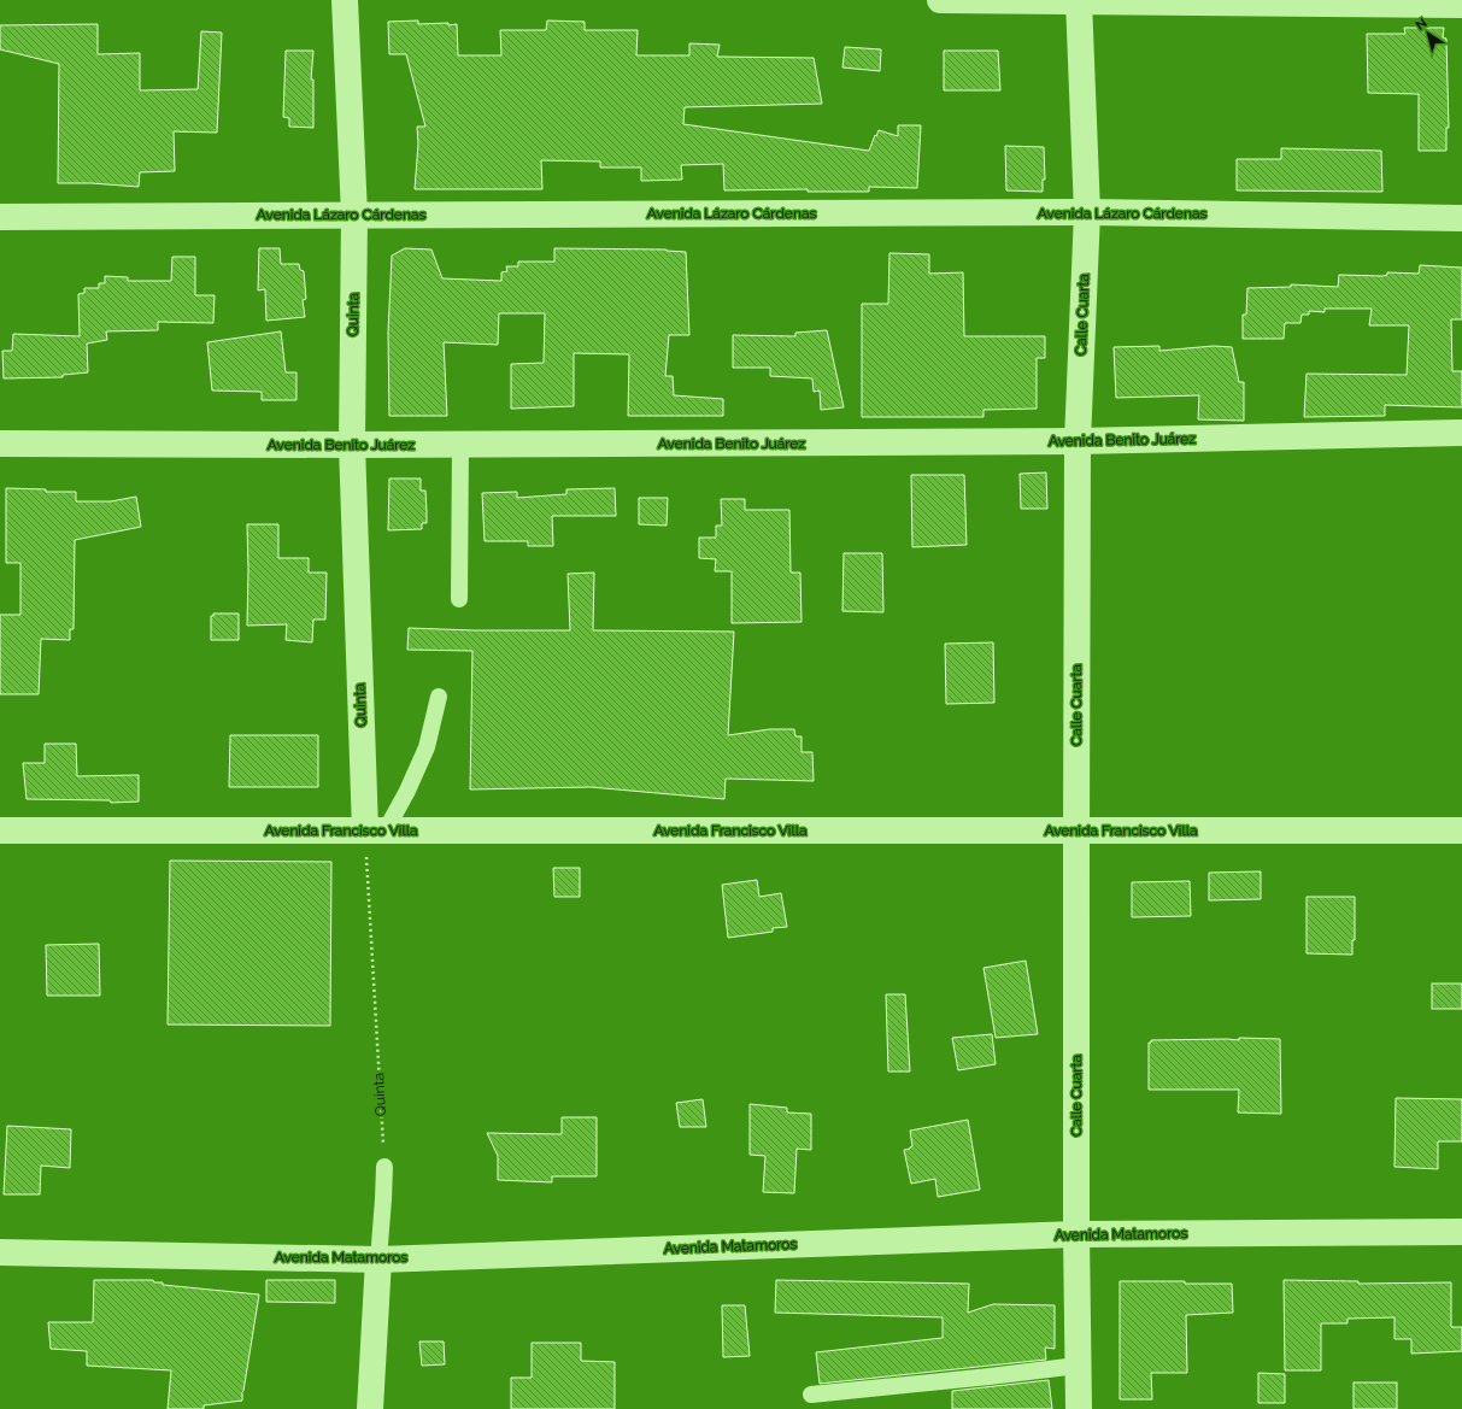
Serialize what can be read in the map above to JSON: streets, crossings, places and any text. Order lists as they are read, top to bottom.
{
  "streets": {
    "street": [
      "Avenida Lázaro Cárdenas",
      "Quinta",
      "Calle Cuarta",
      "Avenida Benito Juárez",
      "Avenida Francisco Villa",
      "Avenida Matamoros"
    ]
  },
  "crossings": [
    ["Avenida Lázaro Cárdenas", "Quinta"],
    ["Avenida Lázaro Cárdenas", "Calle Cuarta"],
    ["Quinta", "Avenida Benito Juárez"],
    ["Quinta", "Avenida Francisco Villa"],
    ["Calle Cuarta", "Avenida Benito Juárez"],
    ["Calle Cuarta", "Avenida Francisco Villa"],
    ["Calle Cuarta", "Avenida Matamoros"]
  ],
  "north": "top left"
}
